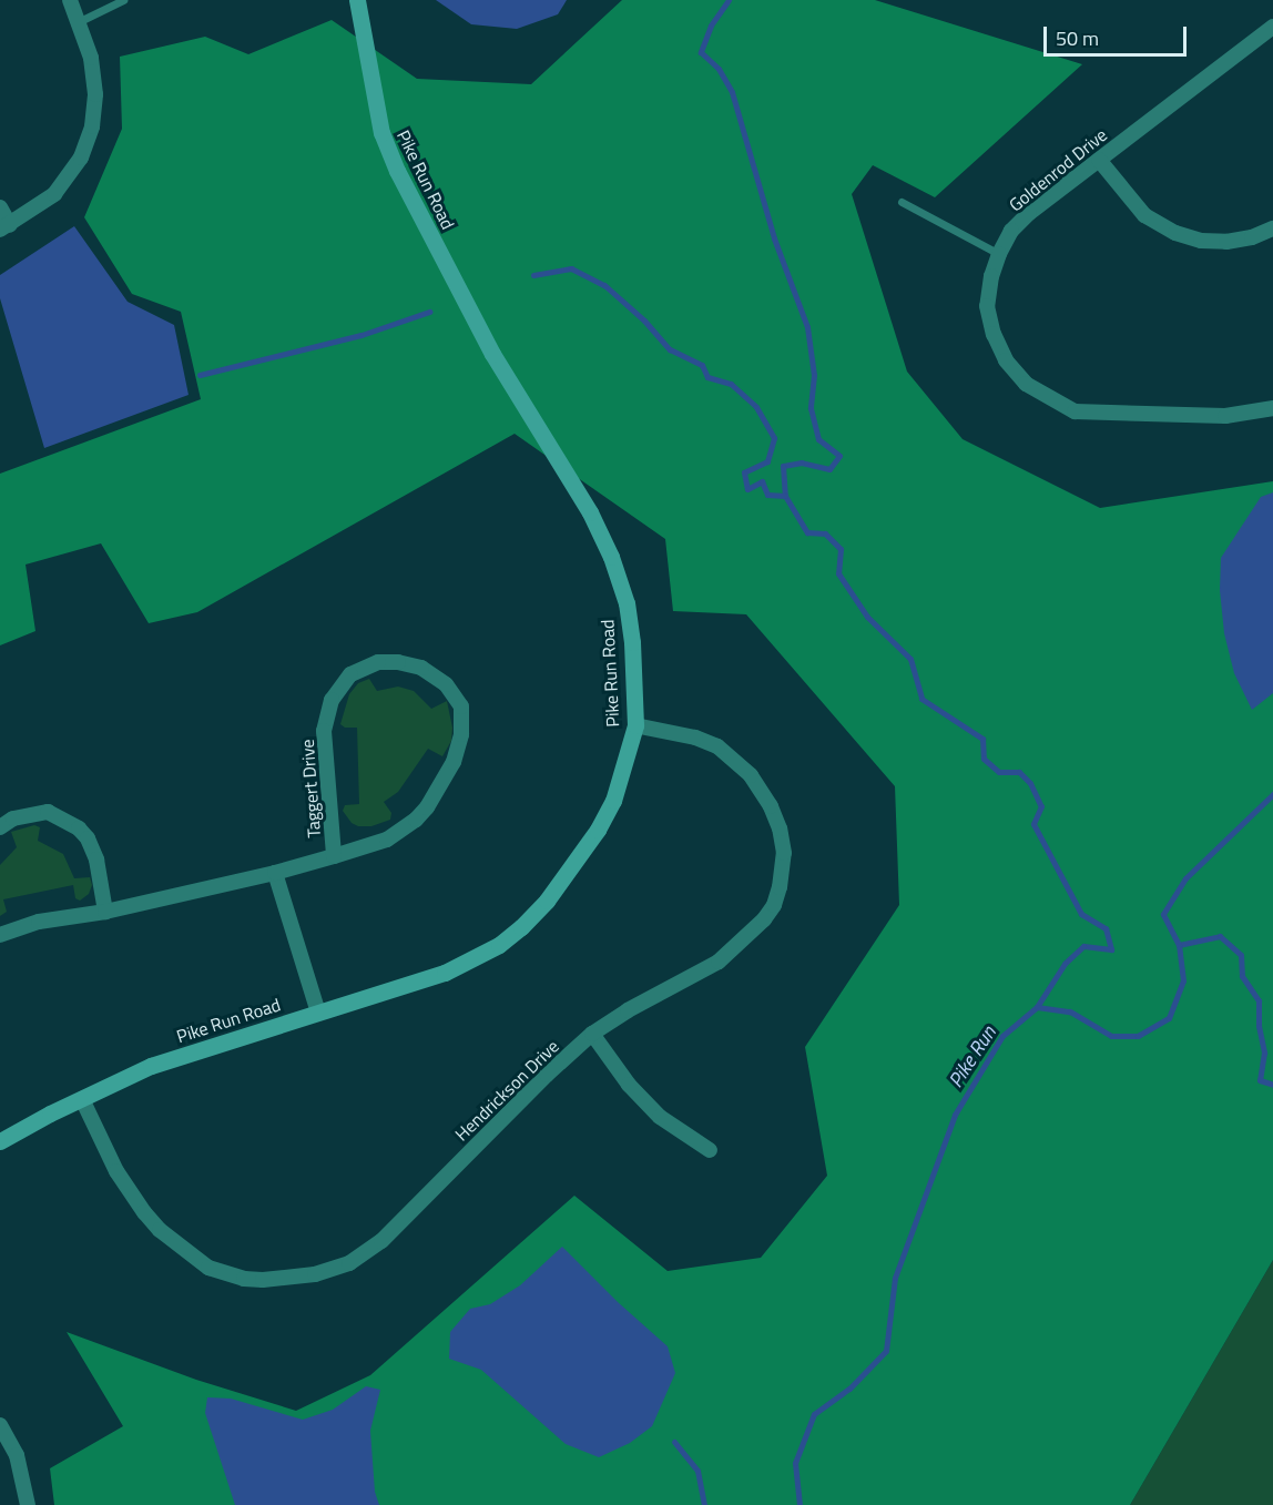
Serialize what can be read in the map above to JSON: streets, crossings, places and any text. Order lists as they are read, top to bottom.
{
  "streets": {
    "street": [
      "Goldenrod Drive",
      "Pike Run Road",
      "Taggert Drive",
      "Hendrickson Drive"
    ]
  },
  "crossings": [
    ["Pike Run Road", "Hendrickson Drive"]
  ],
  "water": ["Pike Run"],
  "scale_bar": "50 m"
}
